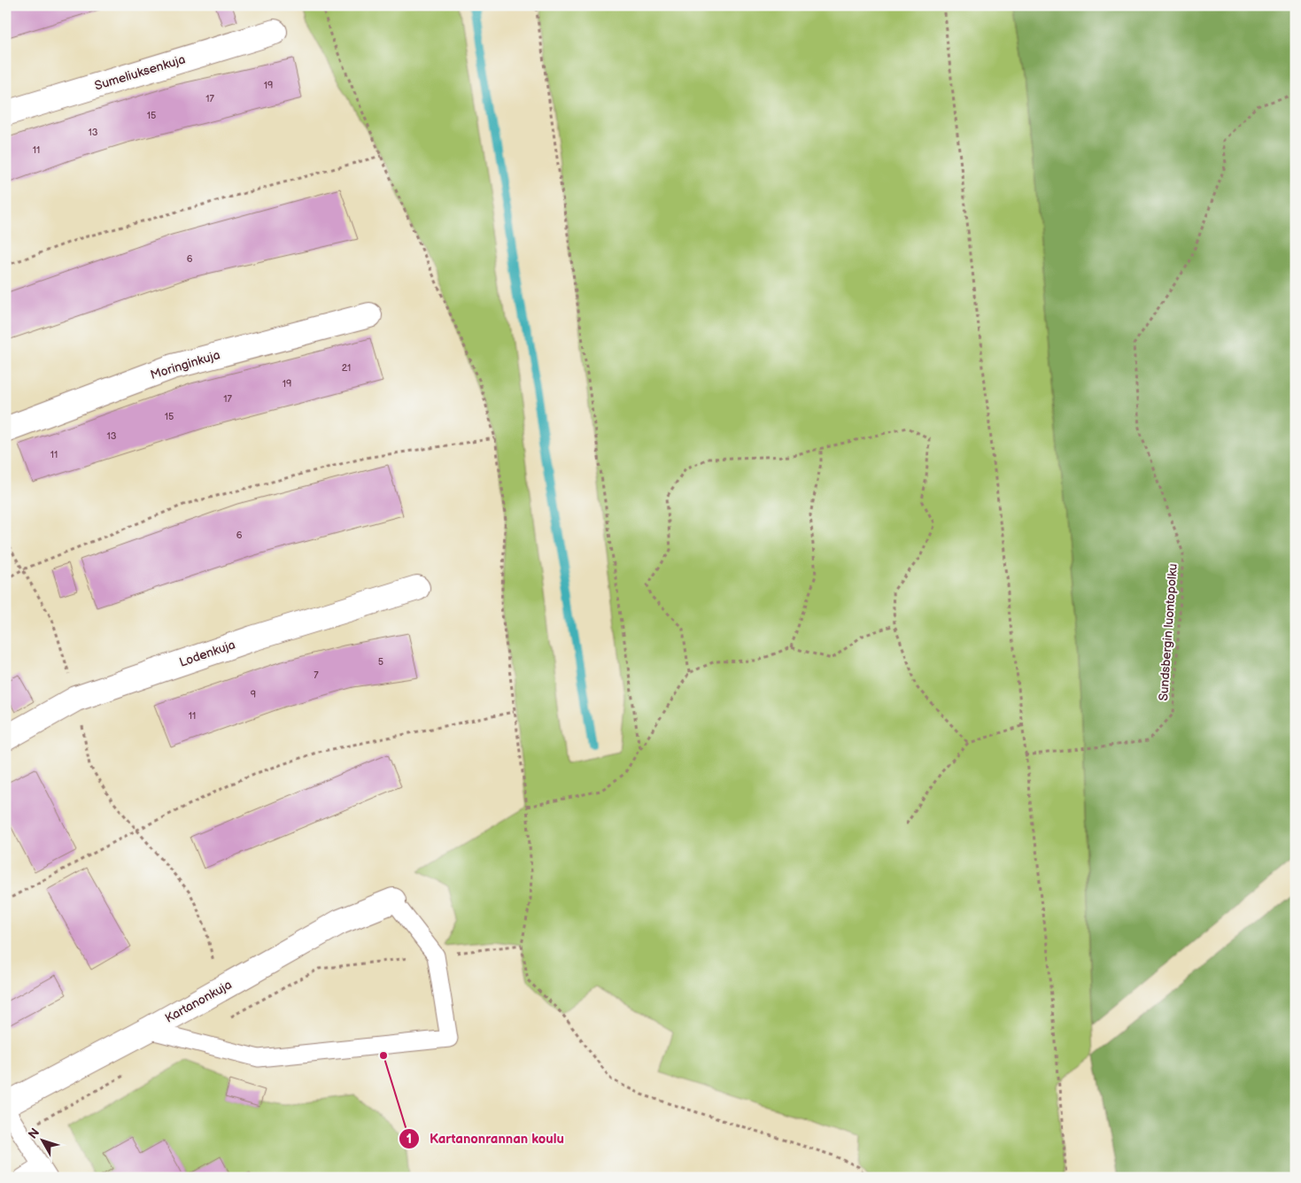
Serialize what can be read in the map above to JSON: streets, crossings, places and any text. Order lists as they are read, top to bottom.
{
  "streets": {
    "street": [
      "Sumeliuksenkuja",
      "Moringinkuja",
      "Lodenkuja",
      "Kartanonkuja"
    ],
    "path": ["Sundsbergin luontopolku"]
  },
  "places": ["Kartanonrannan koulu"],
  "house_numbers": [
    "19",
    "17",
    "15",
    "13",
    "11",
    "6",
    "21",
    "19",
    "17",
    "15",
    "13",
    "11",
    "6",
    "5",
    "7",
    "9",
    "11"
  ],
  "north": "top left"
}
